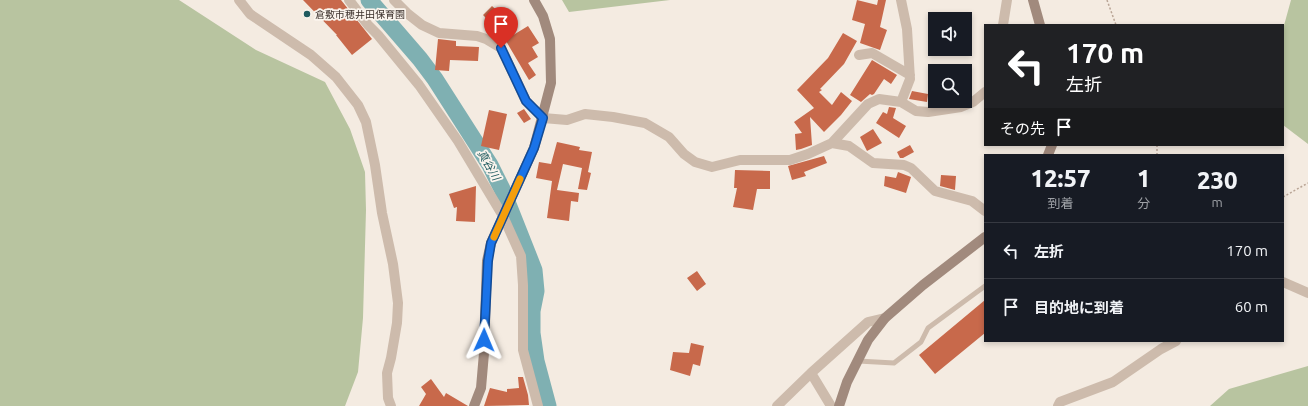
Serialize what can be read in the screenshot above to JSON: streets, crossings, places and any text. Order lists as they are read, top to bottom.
{
  "water": ["真谷川"],
  "places": ["倉敷市穂井田保育園"],
  "page": {
    "turn": ["170 m", "左折"],
    "then": "その先",
    "eta": [
      "12:57",
      "到着",
      "1",
      "分",
      "230",
      "m"
    ],
    "list": [
      {
        "name": "左折",
        "value": "170 m"
      },
      {
        "name": "目的地に到着",
        "value": "60 m"
      }
    ]
  }
}
